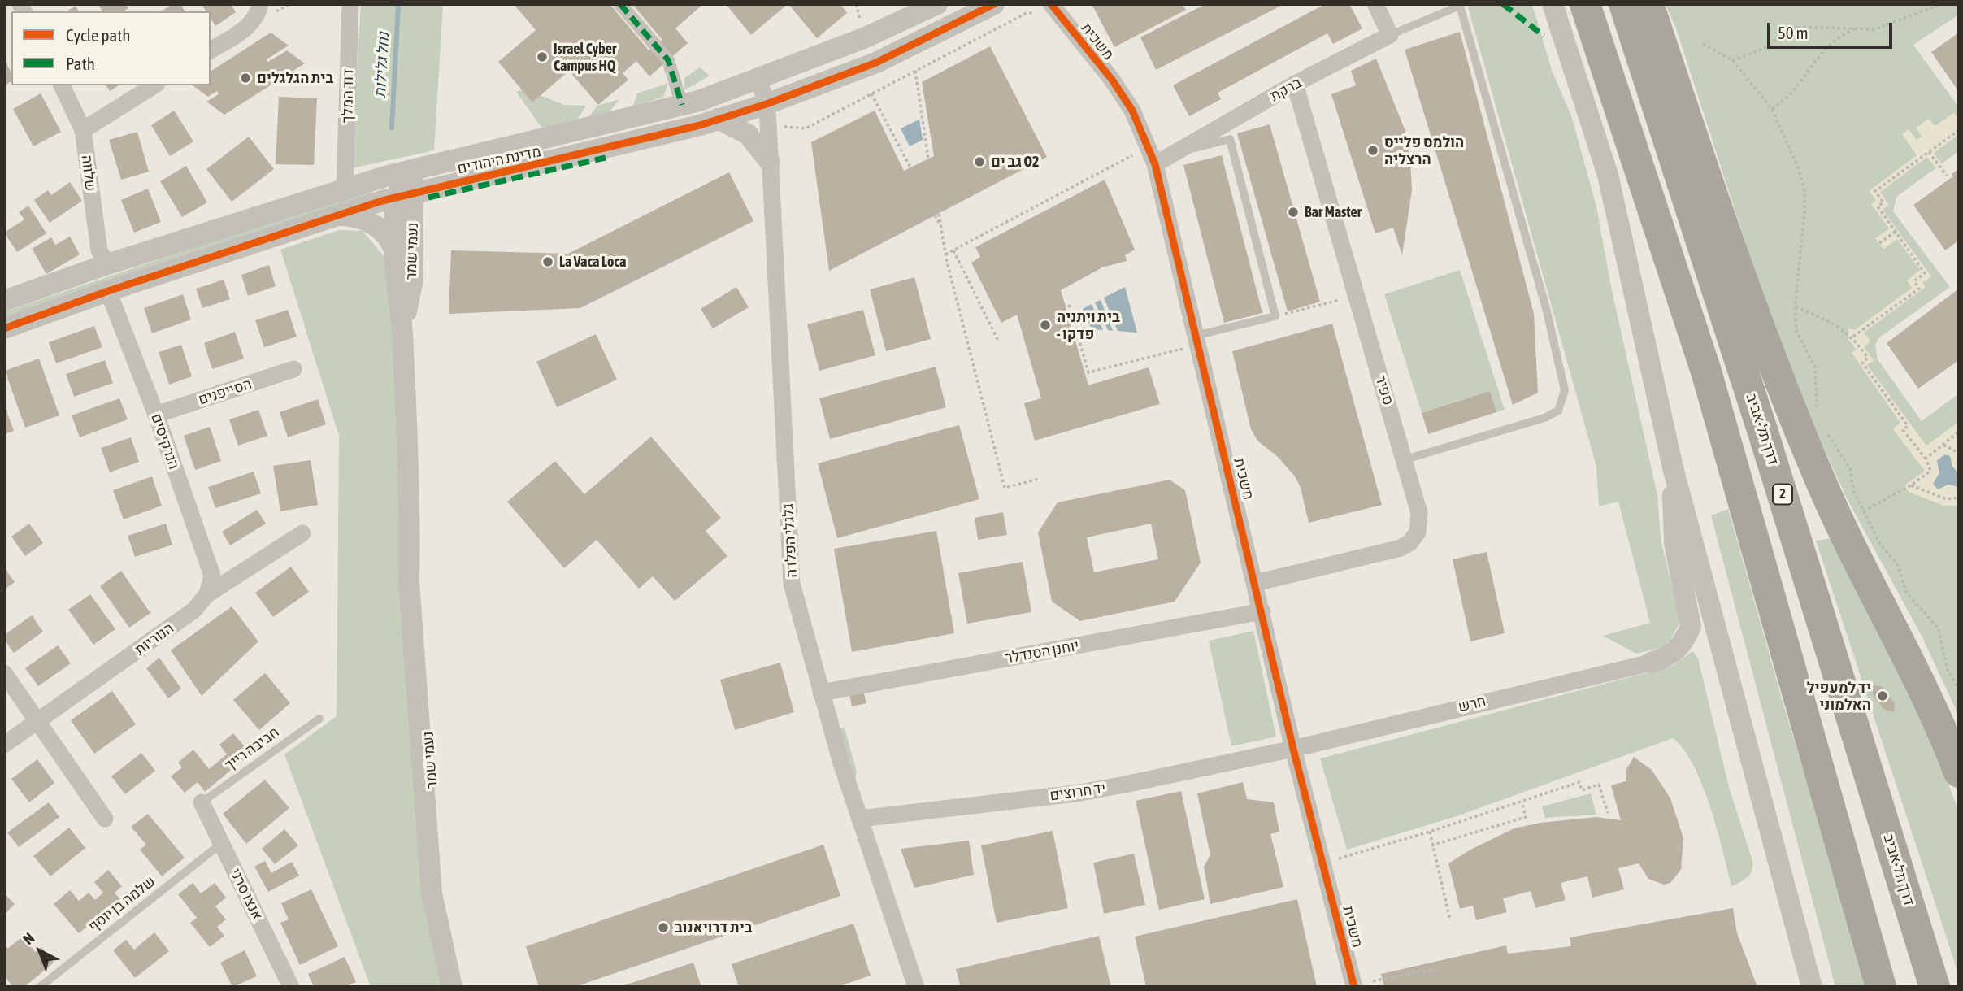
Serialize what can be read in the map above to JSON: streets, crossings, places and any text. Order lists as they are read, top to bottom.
{
  "streets": {
    "highway": ["דרך תל-אביב", "2"],
    "street": [
      "משכית",
      "ברקת",
      "דוד המלך",
      "מדינת היהודים",
      "שלווה",
      "נעמי שמר",
      "ספיר",
      "הסייפנים",
      "הנרקיסים",
      "גלגלי הפלדה",
      "הנוריות",
      "יוחנן הסנדלר",
      "חרש",
      "יד חרוצים",
      "אנצו סרני"
    ],
    "lane": ["חביבה רייך", "שלמה בן יוסף"]
  },
  "crossings": [
    ["משכית", "ברקת"],
    ["משכית", "ספיר"],
    ["משכית", "יוחנן הסנדלר"],
    ["משכית", "חרש"],
    ["משכית", "יד חרוצים"],
    ["ברקת", "ספיר"],
    ["דוד המלך", "מדינת היהודים"],
    ["מדינת היהודים", "שלווה"],
    ["מדינת היהודים", "נעמי שמר"],
    ["מדינת היהודים", "הנרקיסים"],
    ["מדינת היהודים", "גלגלי הפלדה"],
    ["הסייפנים", "הנרקיסים"],
    ["הנרקיסים", "הנוריות"],
    ["גלגלי הפלדה", "יוחנן הסנדלר"],
    ["גלגלי הפלדה", "יד חרוצים"],
    ["חרש", "יד חרוצים"],
    ["חביבה רייך", "אנצו סרני"],
    ["אנצו סרני", "שלמה בן יוסף"]
  ],
  "water": ["נחל גלילות"],
  "places": [
    "Israel Cyber Campus HQ",
    "בית הגלגלים",
    "הולמס פלייס הרצליה",
    "גב ים O2",
    "Bar Master",
    "La Vaca Loca",
    "בית ויתניה - פדקו",
    "יד למעפיל האלמוני",
    "בית דרויאנוב"
  ],
  "legend": ["Cycle path", "Path"],
  "scale_bar": "50 m",
  "north": "top left"
}
